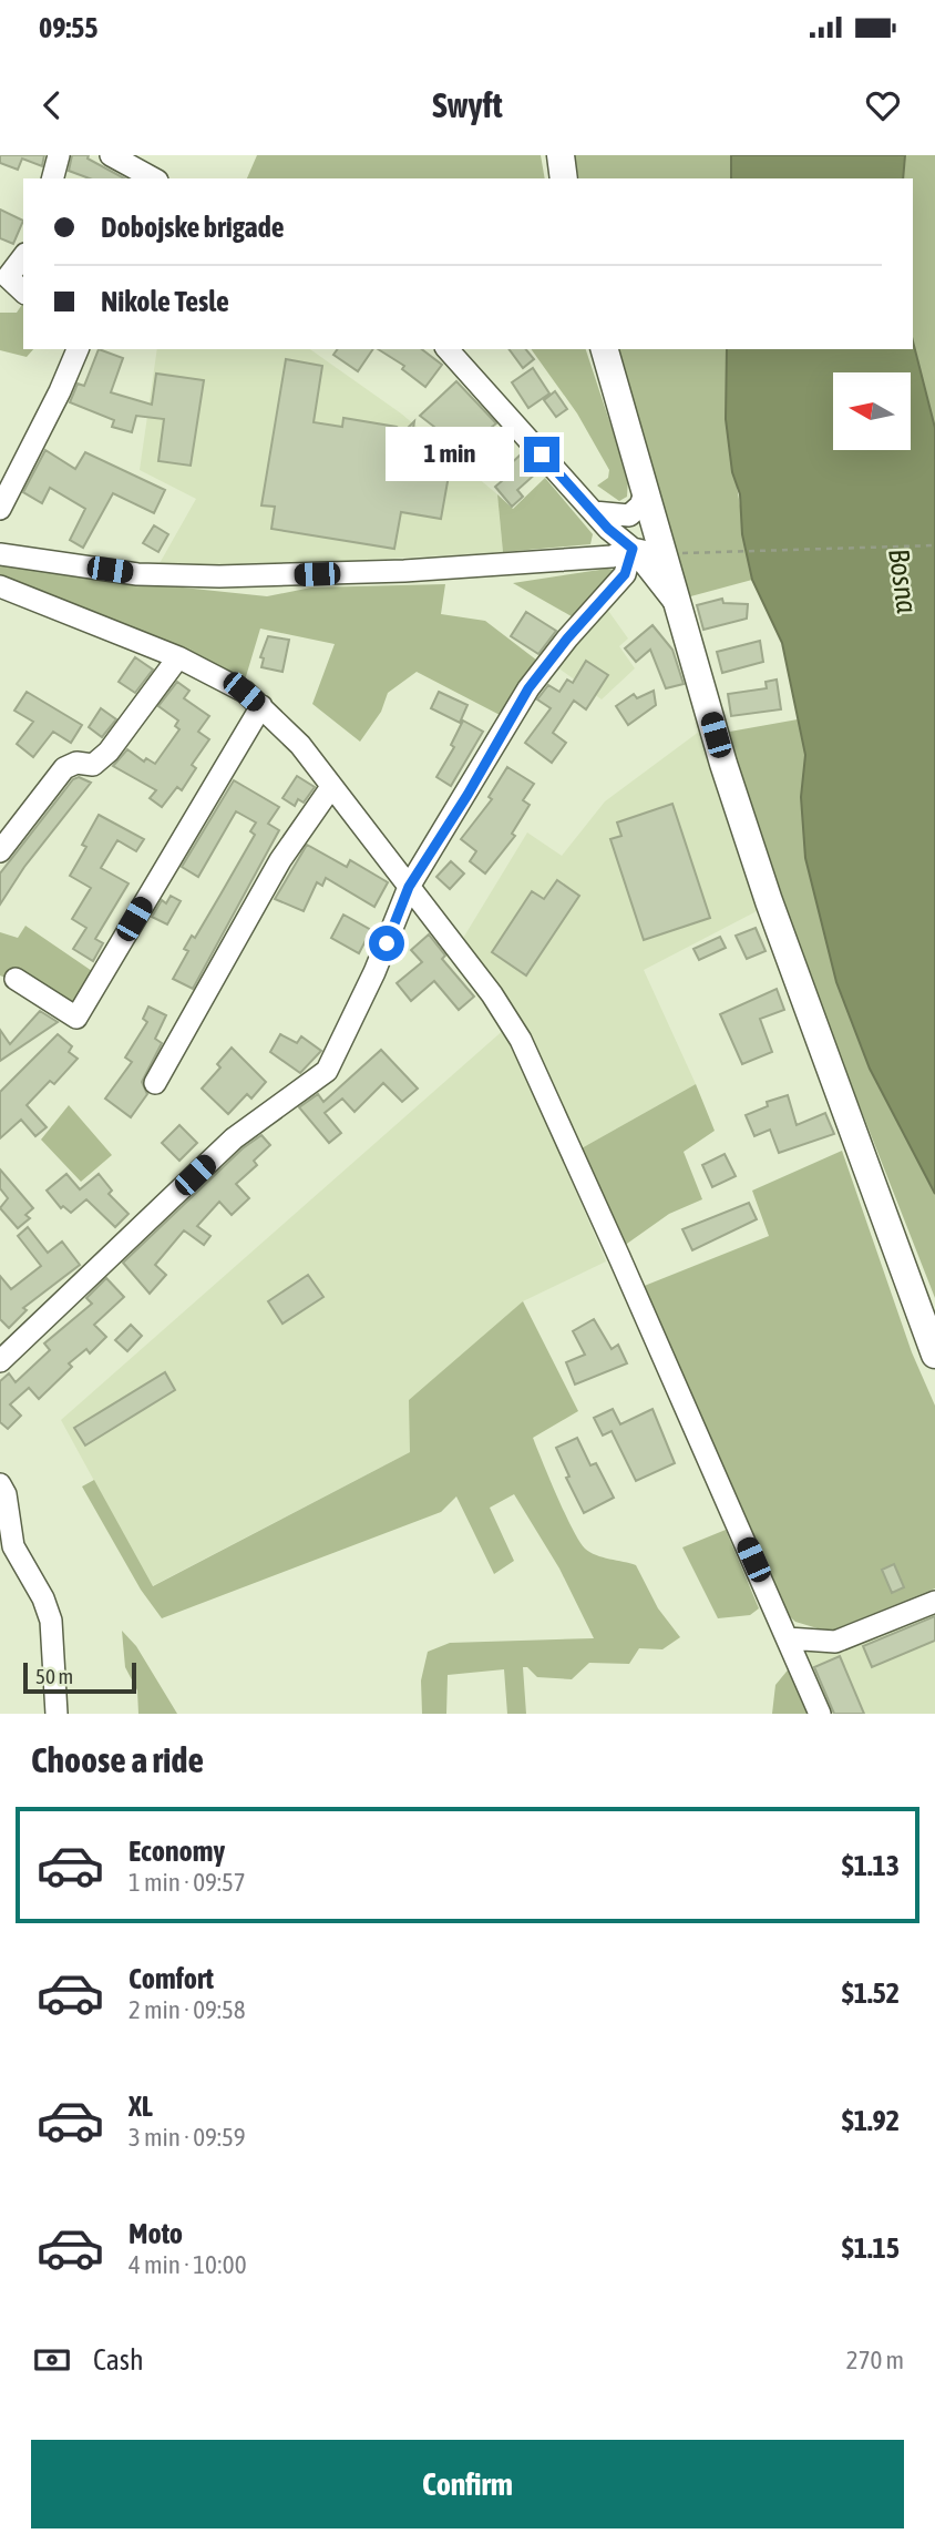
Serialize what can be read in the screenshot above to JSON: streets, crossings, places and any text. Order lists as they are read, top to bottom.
{
  "water": ["Bosna"],
  "scale_bar": "50 m",
  "north": "left",
  "page": {
    "status": "09:55",
    "header": "Swyft",
    "banner": ["Dobojske brigade", "Nikole Tesle"],
    "bubble": "1 min",
    "scale": "50 m",
    "heading": "Choose a ride",
    "list": [
      {
        "name": "Economy",
        "note": "1 min · 09:57",
        "value": "$1.13"
      },
      {
        "name": "Comfort",
        "note": "2 min · 09:58",
        "value": "$1.52"
      },
      {
        "name": "XL",
        "note": "3 min · 09:59",
        "value": "$1.92"
      },
      {
        "name": "Moto",
        "note": "4 min · 10:00",
        "value": "$1.15"
      }
    ],
    "pay": ["Cash", "270 m"],
    "buttons": "Confirm"
  }
}
